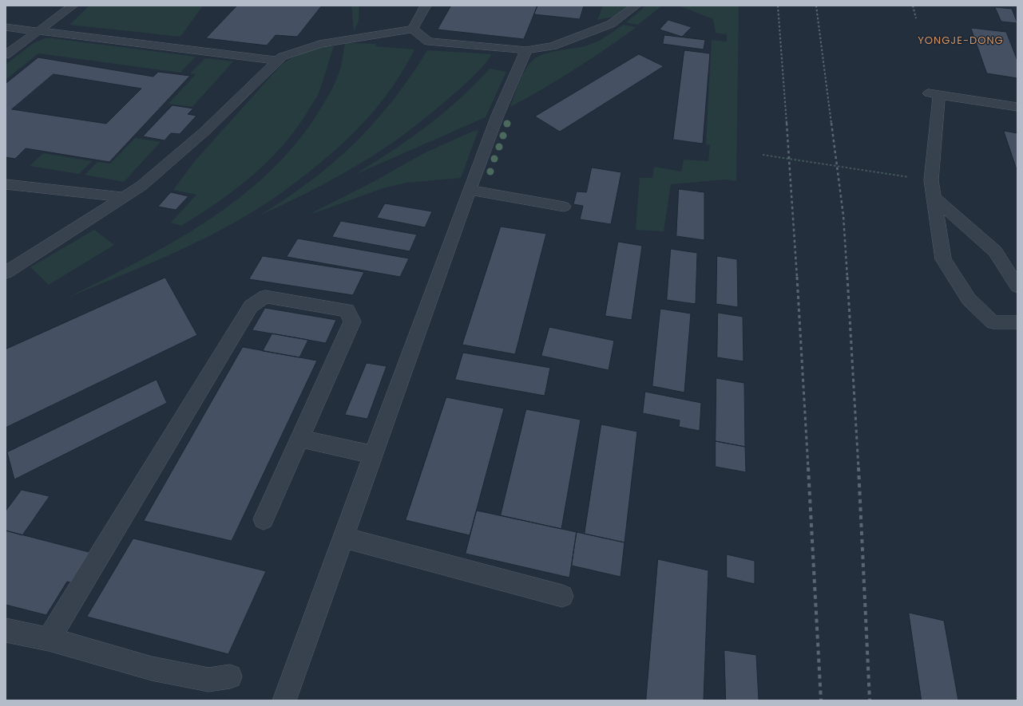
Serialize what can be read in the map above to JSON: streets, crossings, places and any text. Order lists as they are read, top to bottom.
{
  "districts": ["YONGJE-DONG"]
}
